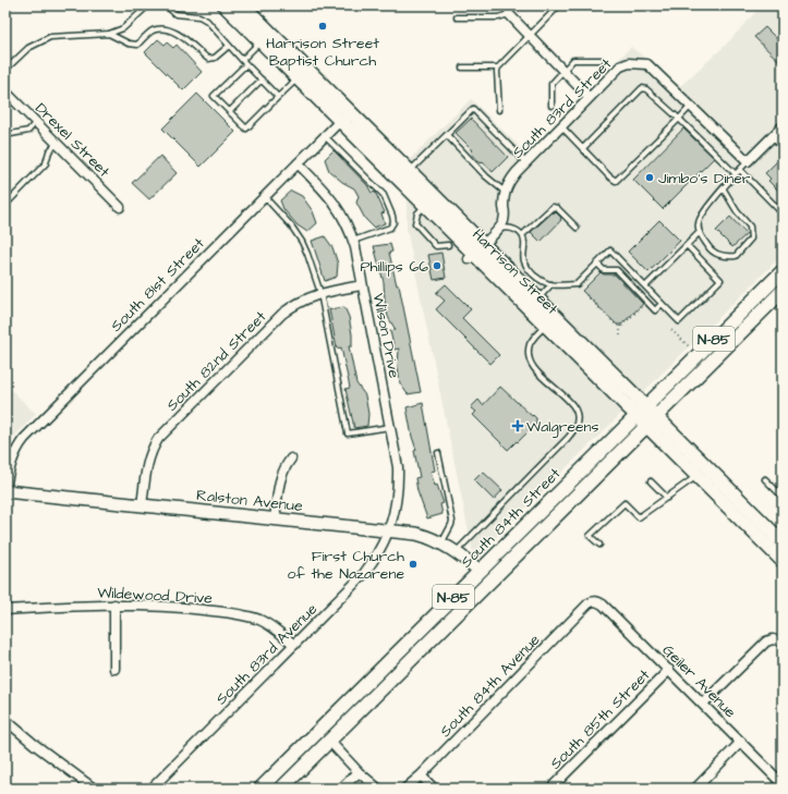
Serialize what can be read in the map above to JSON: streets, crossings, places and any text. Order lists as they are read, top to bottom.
{
  "streets": {
    "main road": ["Harrison Street", "N-85", "South 84th Street"],
    "street": [
      "South 83rd Street",
      "Drexel Street",
      "South 81st Street",
      "Wilson Drive",
      "South 82nd Street",
      "Ralston Avenue",
      "Wildewood Drive",
      "South 83rd Avenue",
      "Geiler Avenue",
      "South 84th Avenue",
      "South 85th Street"
    ]
  },
  "crossings": [
    ["Harrison Street", "South 81st Street"],
    ["Harrison Street", "South 84th Street"],
    ["South 81st Street", "Wilson Drive"],
    ["South 81st Street", "Ralston Avenue"],
    ["Wilson Drive", "South 82nd Street"],
    ["Wilson Drive", "Ralston Avenue"],
    ["Wilson Drive", "South 83rd Avenue"],
    ["South 82nd Street", "Ralston Avenue"],
    ["Ralston Avenue", "South 84th Street"],
    ["Ralston Avenue", "South 83rd Avenue"],
    ["Wildewood Drive", "South 83rd Avenue"],
    ["Geiler Avenue", "South 84th Avenue"],
    ["Geiler Avenue", "South 85th Street"]
  ],
  "places": {
    "other": [
      "Harrison Street Baptist Church",
      "Jimbo's Diner",
      "Phillips 66",
      "First Church of the Nazarene"
    ],
    "health": ["Walgreens"]
  }
}
